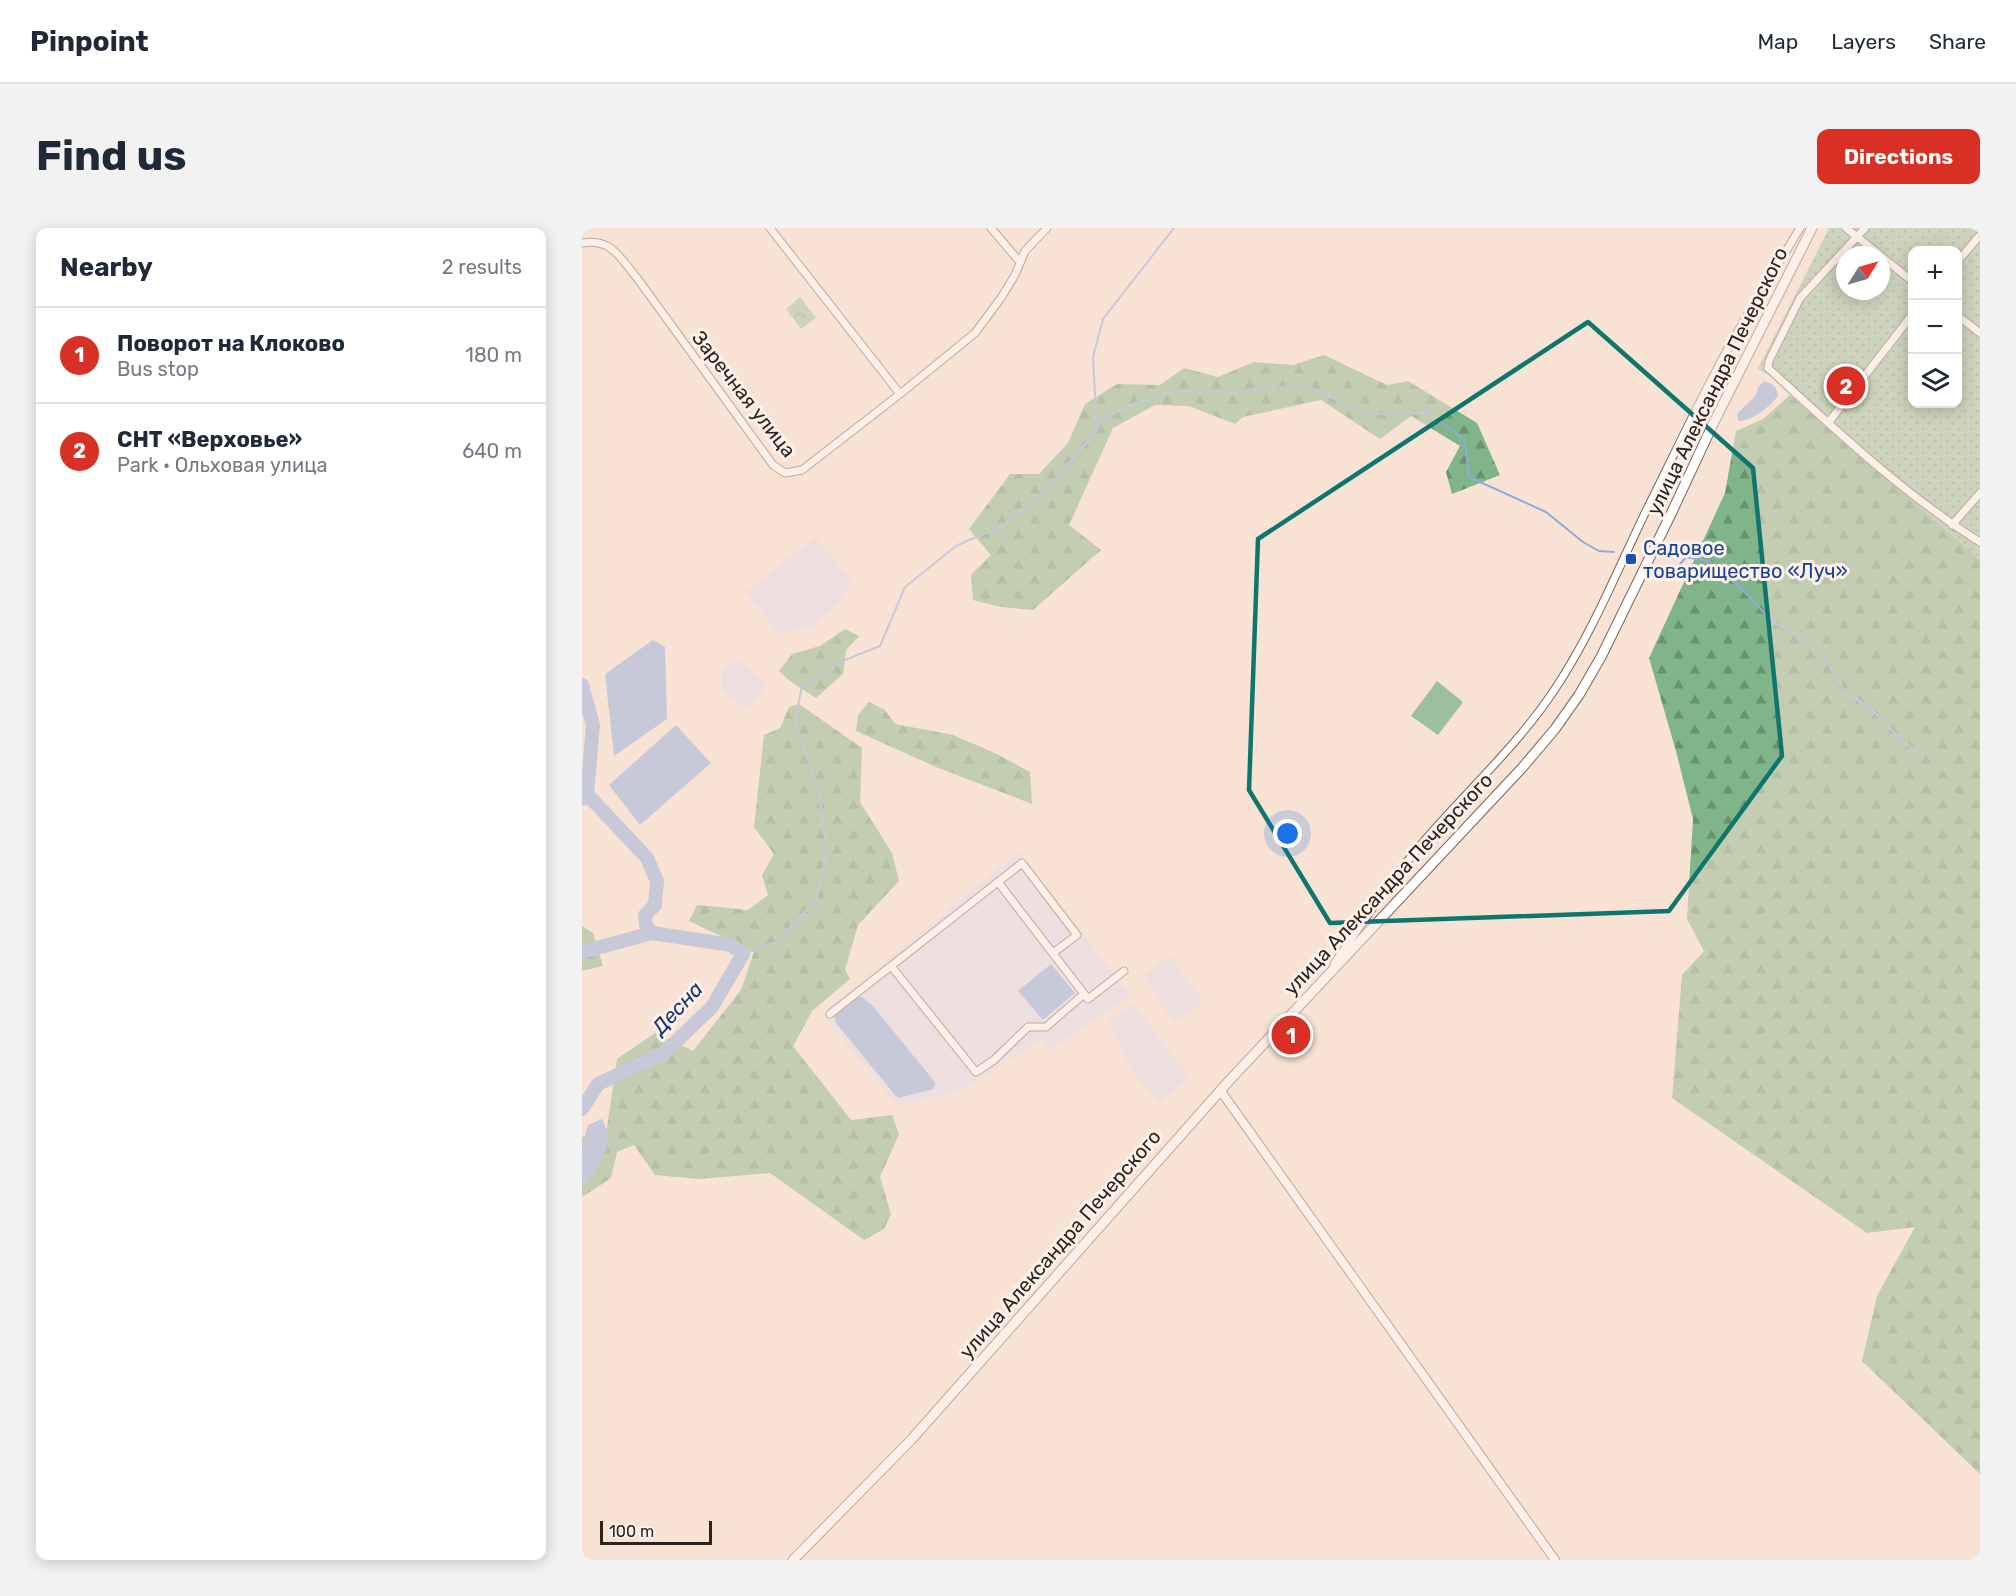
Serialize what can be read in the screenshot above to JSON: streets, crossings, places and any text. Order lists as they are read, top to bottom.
{
  "streets": {
    "main road": ["улица Александра Печерского"],
    "street": ["Заречная улица"]
  },
  "water": ["Десна"],
  "places": {
    "transit": ["Садовое товарищество «Луч»"]
  },
  "scale_bar": "100 m",
  "north": "top right",
  "page": {
    "header": "Pinpoint",
    "nav": ["Map", "Layers", "Share"],
    "buttons": "Directions",
    "title": "Find us",
    "heading": ["Nearby", "2 results"],
    "map_buttons": ["+", "−"],
    "list": [
      {
        "mark": "1",
        "name": "Поворот на Клоково",
        "note": "Bus stop",
        "value": "180 m"
      },
      {
        "mark": "2",
        "name": "СНТ «Верховье»",
        "note": "Park · Ольховая улица",
        "value": "640 m"
      }
    ],
    "pins": ["2", "1"],
    "scale": "100 m"
  }
}
